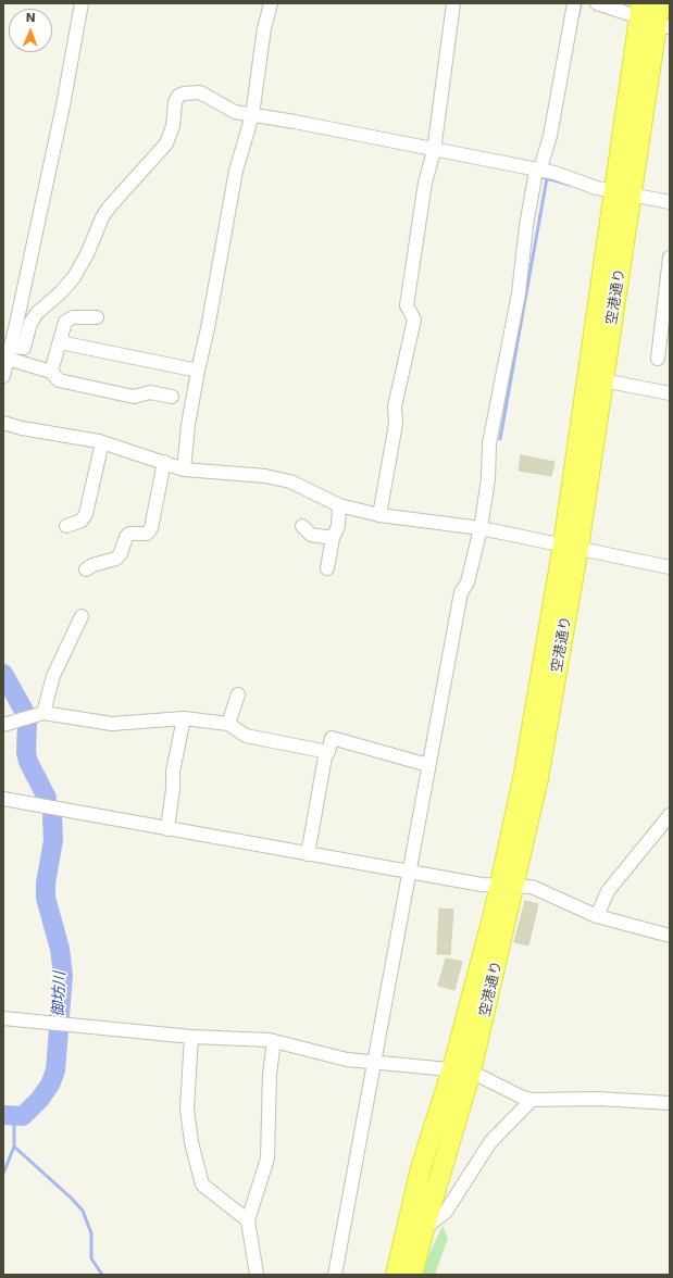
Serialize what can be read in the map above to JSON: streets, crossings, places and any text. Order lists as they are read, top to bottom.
{
  "streets": {
    "highway": ["空港通り"]
  },
  "water": ["御坊川"],
  "north": "top"
}
